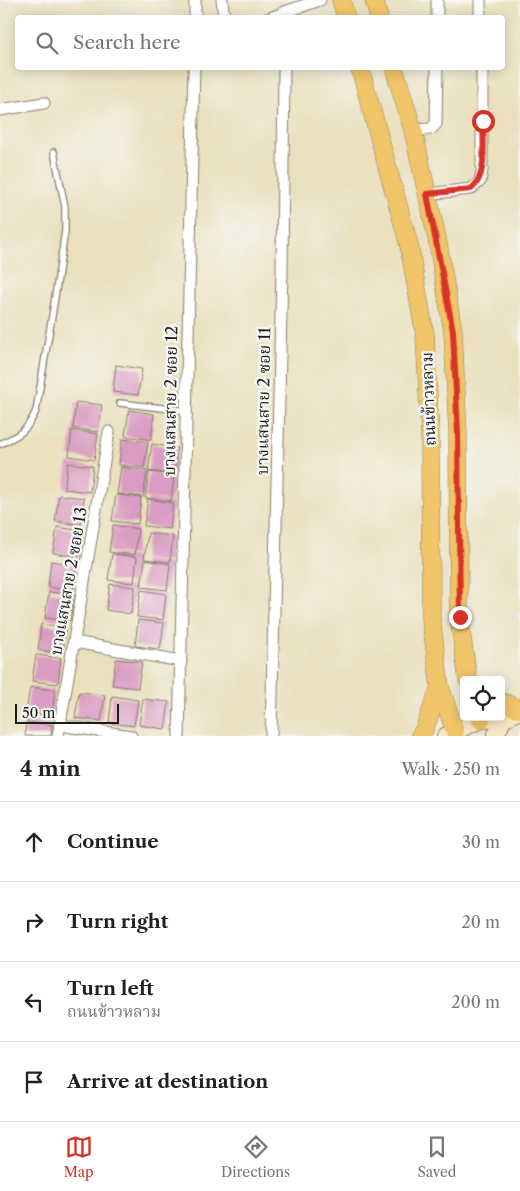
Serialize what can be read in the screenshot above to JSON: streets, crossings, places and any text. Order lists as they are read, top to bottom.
{
  "streets": {
    "main road": ["ถนนข้าวหลาม"],
    "street": ["บางแสนสาย 2 ซอย 12", "บางแสนสาย 2 ซอย 11", "บางแสนสาย 2 ซอย 13"]
  },
  "scale_bar": "50 m",
  "page": {
    "search": "Search here",
    "scale": "50 m",
    "heading": ["4 min", "Walk · 250 m"],
    "list": [
      ["Continue", "30 m"],
      ["Turn right", "20 m"],
      ["Turn left", "ถนนข้าวหลาม", "200 m"],
      "Arrive at destination"
    ],
    "nav": ["Map", "Directions", "Saved"]
  }
}
